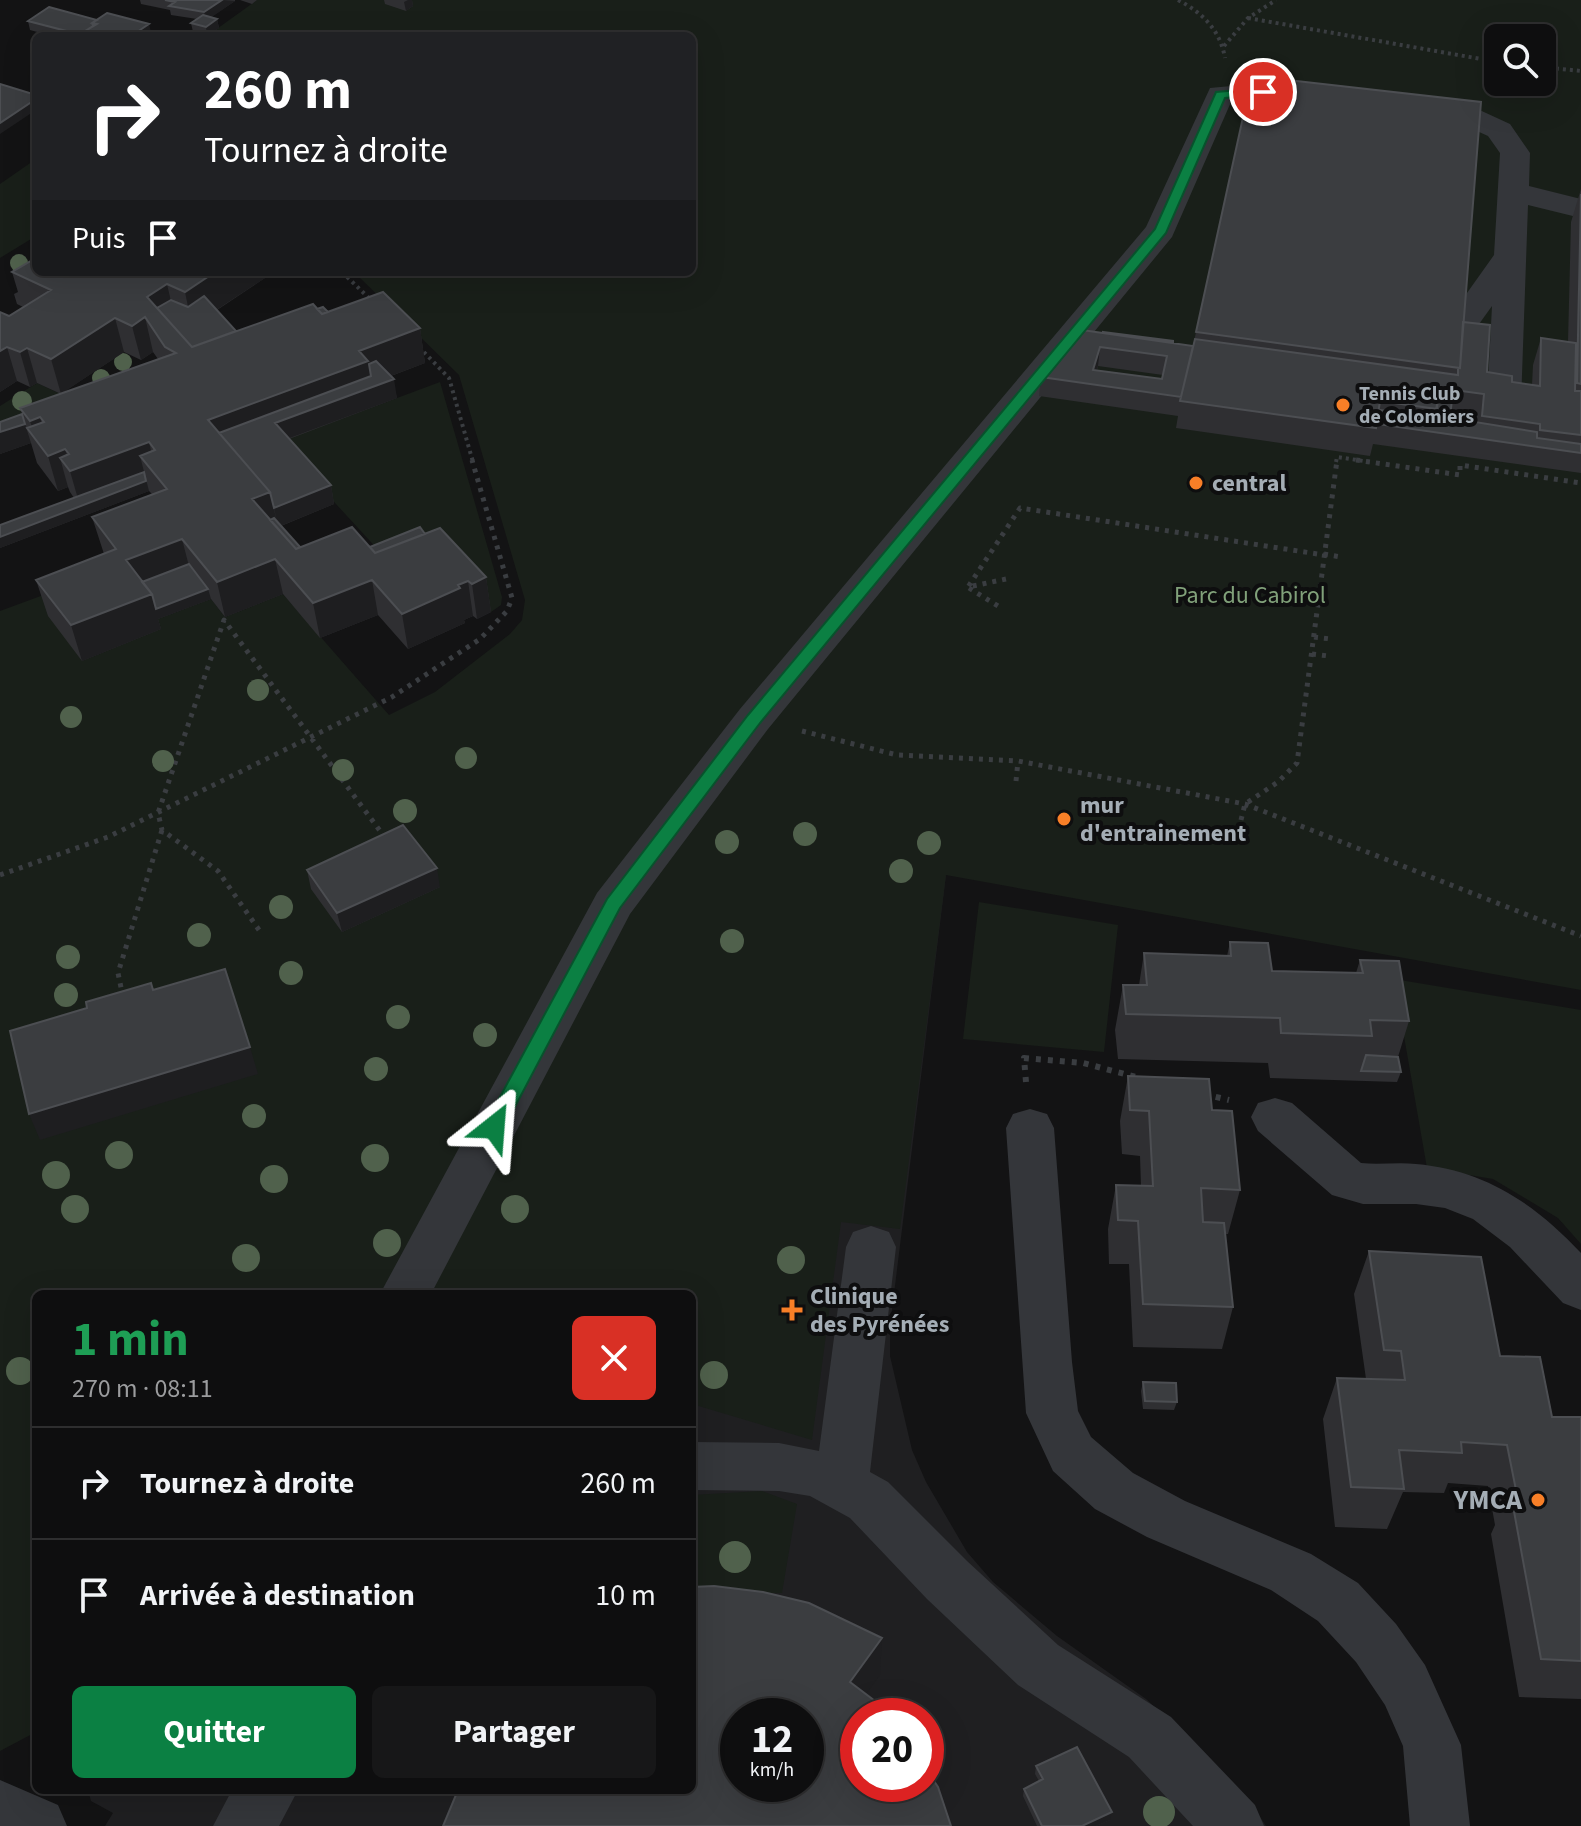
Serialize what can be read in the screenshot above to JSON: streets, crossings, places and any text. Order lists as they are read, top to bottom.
{
  "parks": ["Parc du Cabirol"],
  "places": {
    "other": [
      "Tennis Club de Colomiers",
      "central",
      "mur d'entrainement",
      "YMCA"
    ],
    "health": ["Clinique des Pyrénées"]
  },
  "page": {
    "turn": ["260 m", "Tournez à droite"],
    "then": "Puis",
    "heading": ["1 min", "270 m · 08:11"],
    "list": [
      {
        "name": "Tournez à droite",
        "value": "260 m"
      },
      {
        "name": "Arrivée à destination",
        "value": "10 m"
      }
    ],
    "buttons": ["Quitter", "Partager"],
    "speed": "12 km/h",
    "limit": "20"
  }
}
